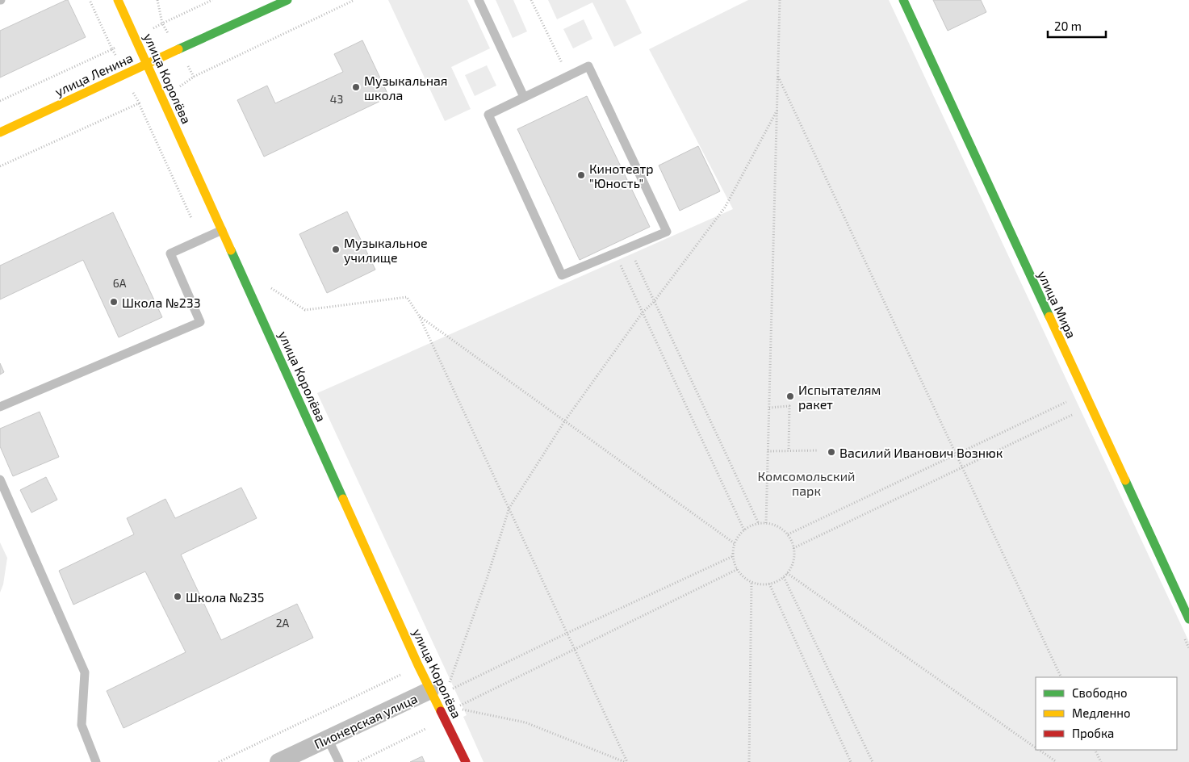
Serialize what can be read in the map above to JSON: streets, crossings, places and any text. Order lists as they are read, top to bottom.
{
  "streets": {
    "street": [
      "улица Ленина",
      "улица Королёва",
      "улица Мира",
      "Пионерская улица"
    ]
  },
  "crossings": [
    ["улица Ленина", "улица Королёва"],
    ["улица Королёва", "Пионерская улица"]
  ],
  "parks": ["Комсомольский парк"],
  "places": [
    "Музыкальная школа",
    "Кинотеатр \"Юность\"",
    "Музыкальное училище",
    "Школа №233",
    "Испытателям ракет",
    "Василий Иванович Вознюк",
    "Школа №235"
  ],
  "house_numbers": ["43", "6А", "2А"],
  "legend": ["Свободно", "Медленно", "Пробка"],
  "scale_bar": "20 m"
}
